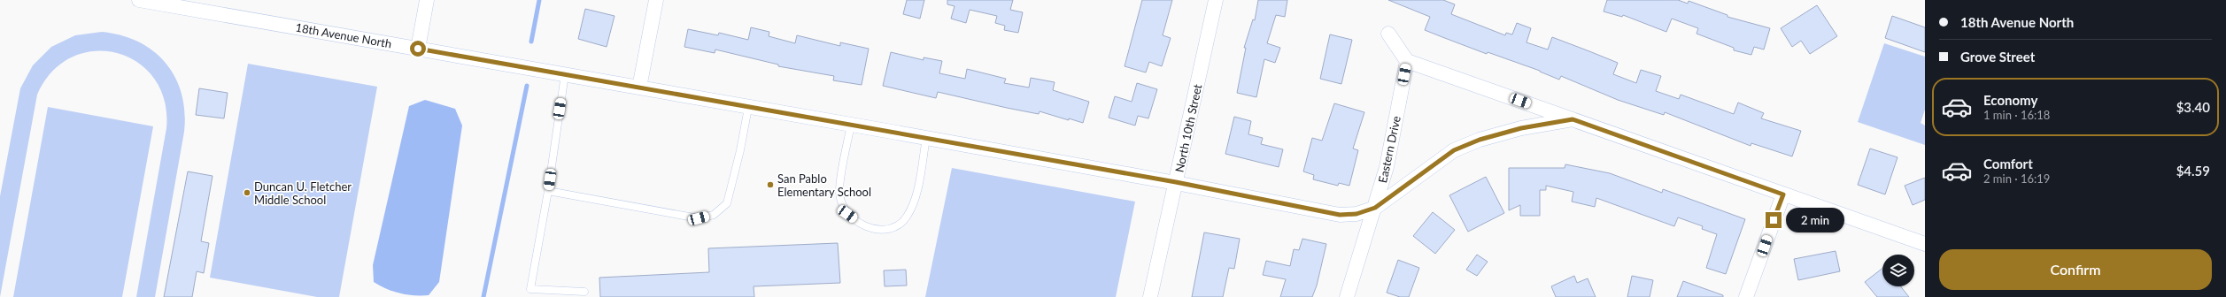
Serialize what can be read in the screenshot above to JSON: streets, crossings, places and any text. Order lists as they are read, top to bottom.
{
  "streets": {
    "street": ["18th Avenue North", "North 10th Street", "Eastern Drive"]
  },
  "crossings": [
    ["18th Avenue North", "North 10th Street"],
    ["18th Avenue North", "Eastern Drive"]
  ],
  "places": ["San Pablo Elementary School", "Duncan U. Fletcher Middle School"],
  "page": {
    "banner": ["18th Avenue North", "Grove Street"],
    "list": [
      {
        "name": "Economy",
        "note": "1 min · 16:18",
        "value": "$3.40"
      },
      {
        "name": "Comfort",
        "note": "2 min · 16:19",
        "value": "$4.59"
      }
    ],
    "bubble": "2 min",
    "buttons": "Confirm"
  }
}
